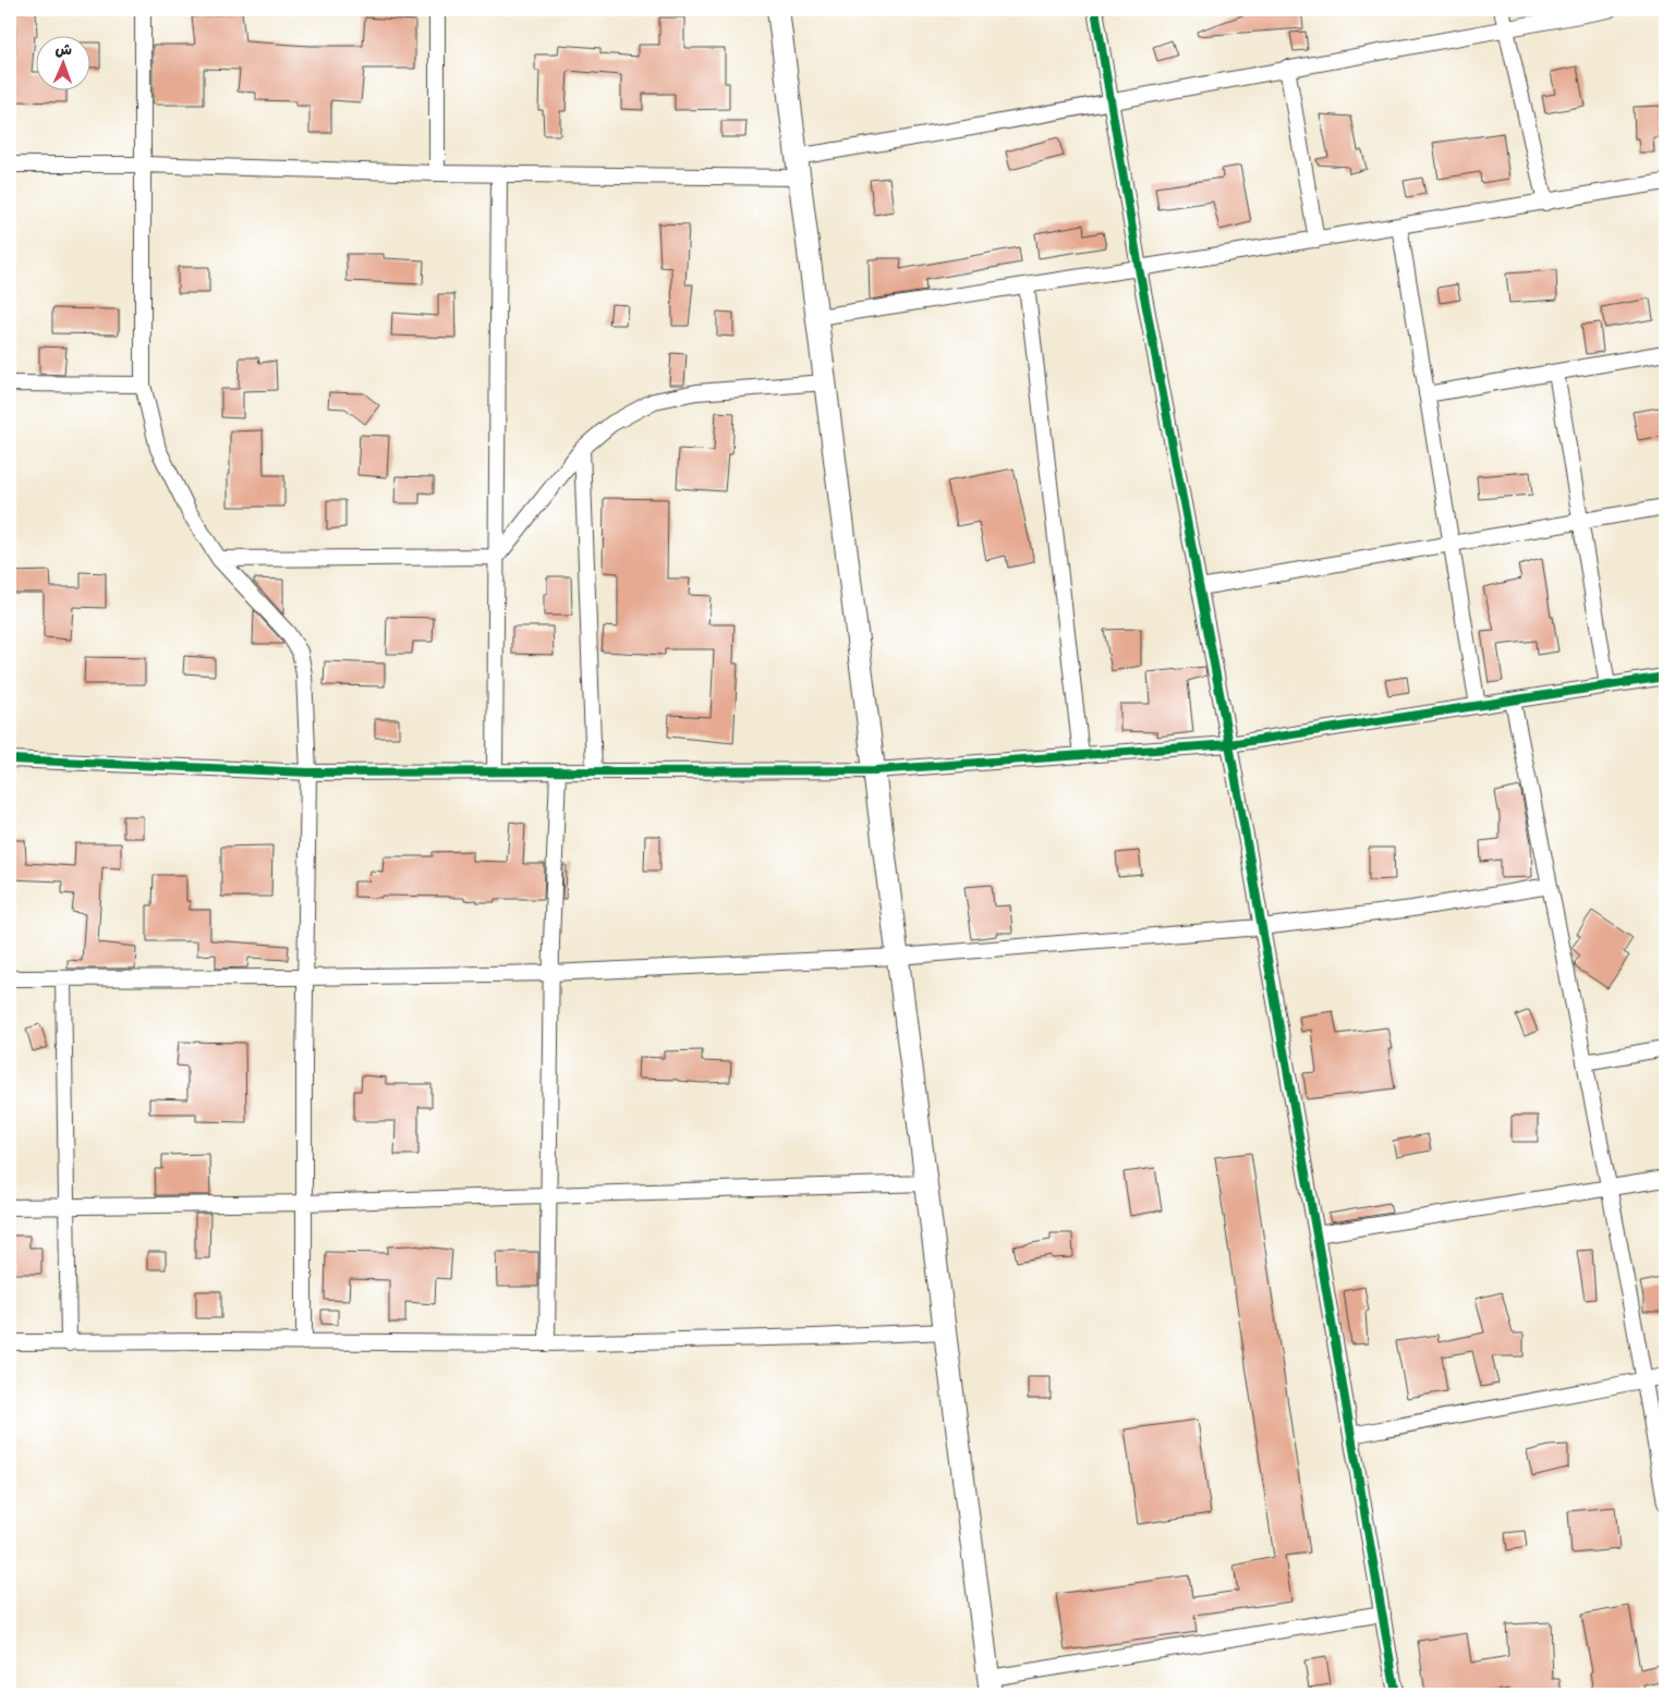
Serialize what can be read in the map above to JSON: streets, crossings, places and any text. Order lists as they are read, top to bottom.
{
  "north": "top"
}
